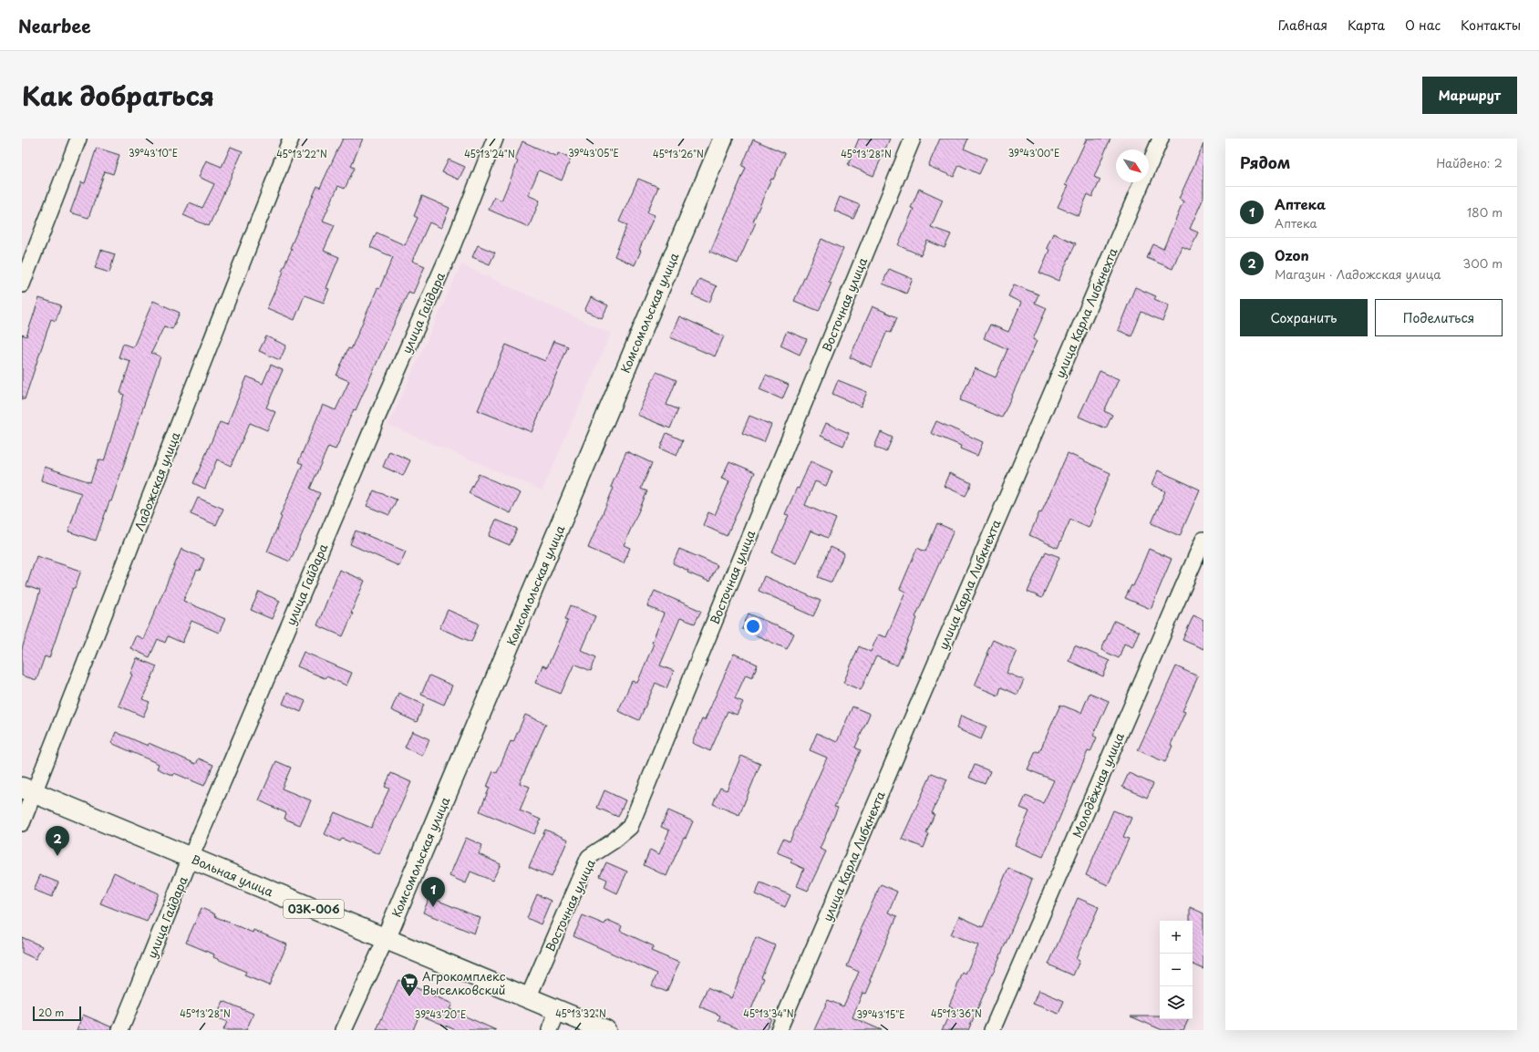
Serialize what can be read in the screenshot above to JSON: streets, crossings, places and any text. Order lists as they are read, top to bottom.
{
  "streets": {
    "main road": ["Вольная улица", "03К-006"],
    "street": [
      "Восточная улица",
      "улица Гайдара",
      "Комсомольская улица",
      "улица Карла Либкнехта",
      "Ладожская улица",
      "Молодёжная улица"
    ]
  },
  "crossings": [
    ["Восточная улица", "Вольная улица"],
    ["улица Гайдара", "Вольная улица"],
    ["Комсомольская улица", "Вольная улица"],
    ["Ладожская улица", "Вольная улица"]
  ],
  "places": {
    "supermarket": ["Агрокомплекс Выселковский"]
  },
  "scale_bar": "20 m",
  "north": "bottom right",
  "page": {
    "header": "Nearbee",
    "nav": [
      "Главная",
      "Карта",
      "О нас",
      "Контакты"
    ],
    "title": "Как добраться",
    "buttons": [
      "Маршрут",
      ["Сохранить", "Поделиться"]
    ],
    "heading": ["Рядом", "Найдено: 2"],
    "list": [
      {
        "mark": "1",
        "name": "Аптека",
        "note": "Аптека",
        "value": "180 m"
      },
      {
        "mark": "2",
        "name": "Ozon",
        "note": "Магазин · Ладожская улица",
        "value": "300 m"
      }
    ],
    "pins": ["2", "1"],
    "map_buttons": ["+", "−"],
    "scale": "20 m"
  },
  "coordinates": [
    "39°43'10\"E",
    "39°43'00\"E",
    "39°43'05\"E",
    "45°13'22\"N",
    "45°13'24\"N",
    "45°13'26\"N",
    "45°13'28\"N",
    "45°13'32\"N",
    "45°13'34\"N",
    "45°13'36\"N",
    "39°43'20\"E",
    "39°43'15\"E"
  ]
}
